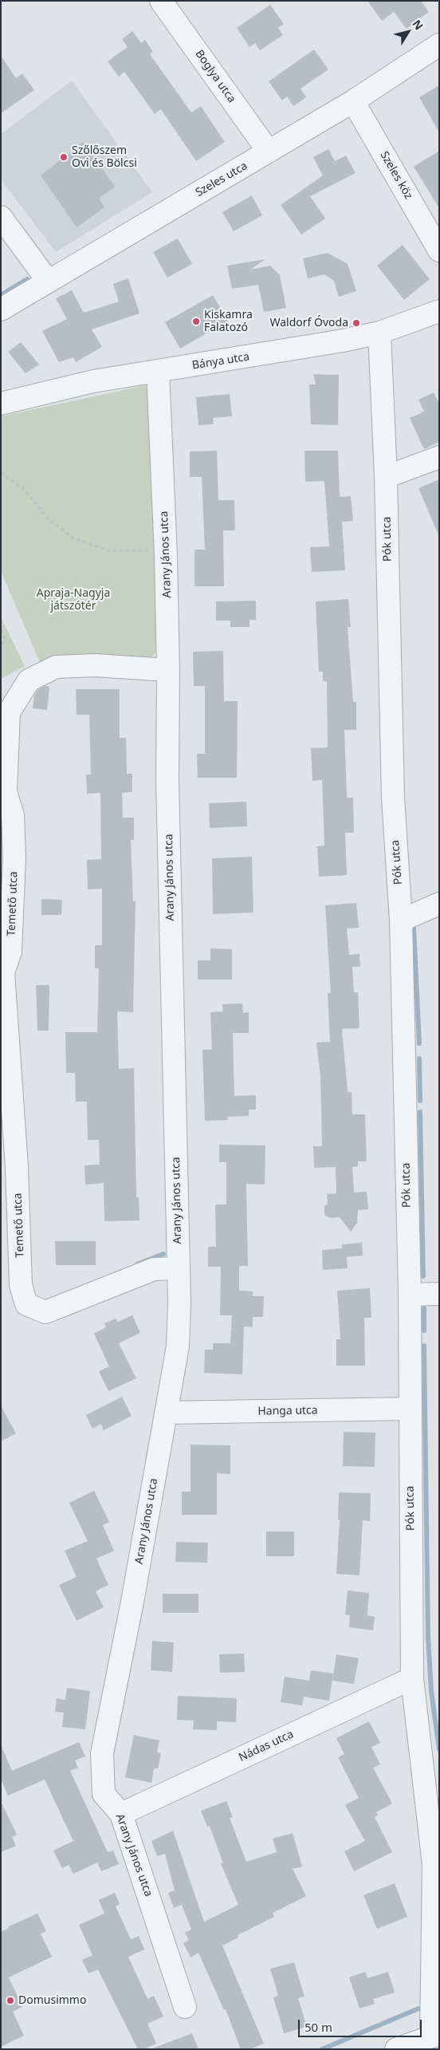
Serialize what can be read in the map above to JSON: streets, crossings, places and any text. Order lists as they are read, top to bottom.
{
  "streets": {
    "street": [
      "Boglya utca",
      "Szeles köz",
      "Szeles utca",
      "Bánya utca",
      "Pók utca",
      "Arany János utca",
      "Temető utca",
      "Hanga utca",
      "Nádas utca"
    ]
  },
  "crossings": [
    ["Boglya utca", "Szeles utca"],
    ["Szeles köz", "Szeles utca"],
    ["Bánya utca", "Pók utca"],
    ["Bánya utca", "Arany János utca"],
    ["Pók utca", "Hanga utca"],
    ["Pók utca", "Nádas utca"],
    ["Arany János utca", "Temető utca"],
    ["Arany János utca", "Hanga utca"],
    ["Arany János utca", "Nádas utca"]
  ],
  "parks": ["Apraja-Nagyja játszótér"],
  "places": [
    "Szőlőszem Ovi és Bölcsi",
    "Kiskamra Falatozó",
    "Waldorf Óvoda",
    "Domusimmo"
  ],
  "scale_bar": "50 m",
  "north": "top right"
}
